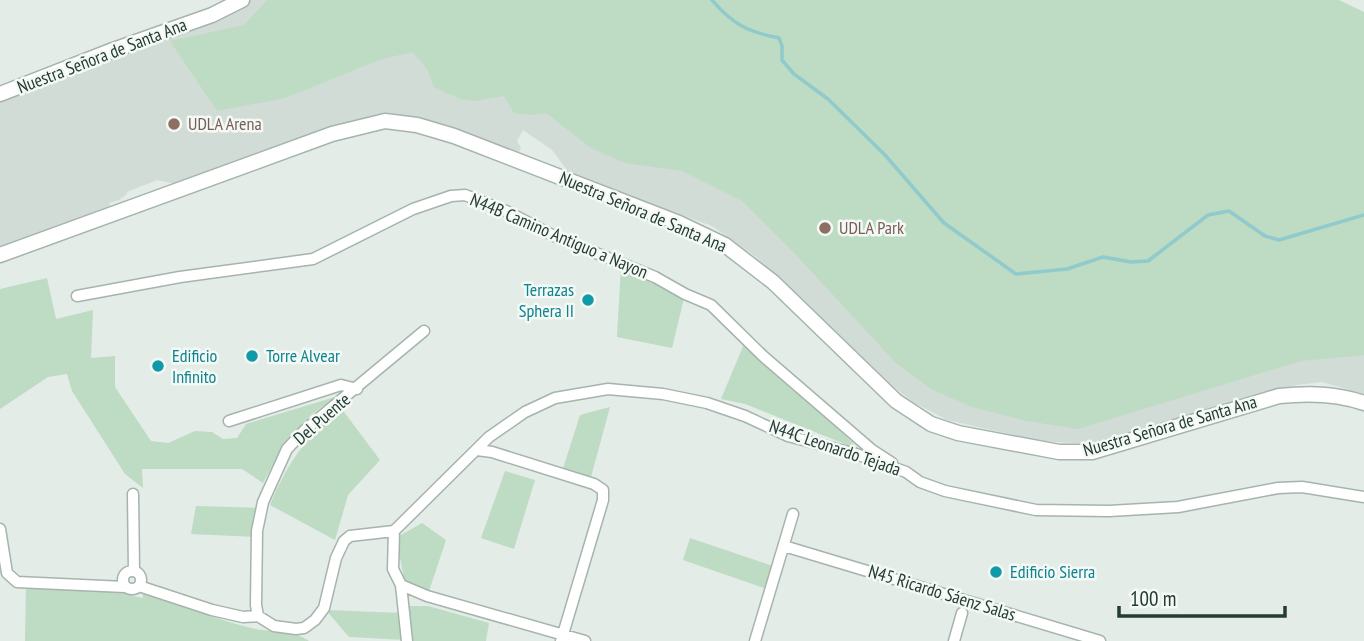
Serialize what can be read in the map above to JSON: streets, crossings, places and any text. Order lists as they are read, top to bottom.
{
  "streets": {
    "street": [
      "Nuestra Señora de Santa Ana",
      "N44B Camino Antiguo a Nayon",
      "Del Puente",
      "N44C Leonardo Tejada",
      "N45 Ricardo Sáenz Salas"
    ]
  },
  "crossings": [
    ["N44B Camino Antiguo a Nayon", "N44C Leonardo Tejada"]
  ],
  "places": [
    "UDLA Arena",
    "UDLA Park",
    "Terrazas Sphera II",
    "Torre Alvear",
    "Edificio Infinito",
    "Edificio Sierra"
  ],
  "scale_bar": "100 m"
}
